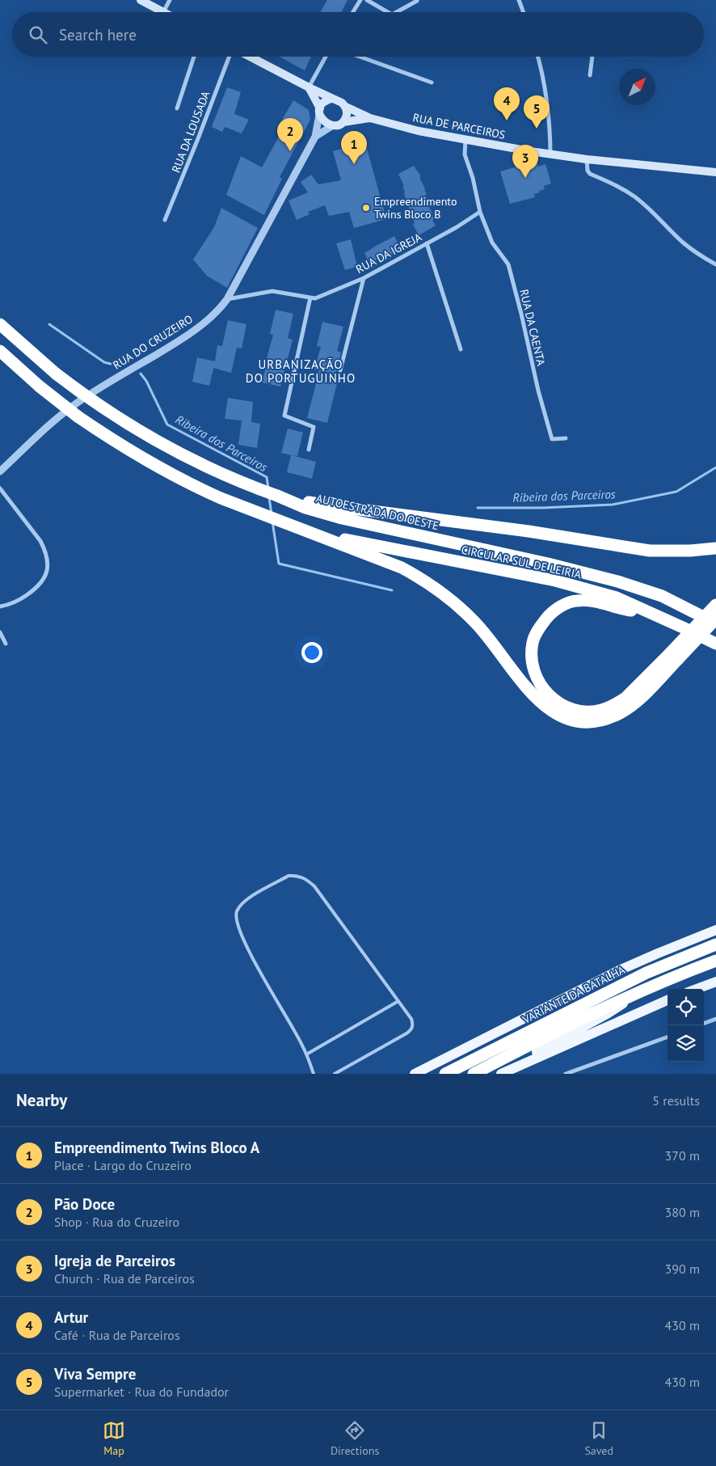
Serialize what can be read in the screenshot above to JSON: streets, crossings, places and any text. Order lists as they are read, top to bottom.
{
  "streets": {
    "highway": ["AUTOESTRADA DO OESTE", "CIRCULAR SUL DE LEIRIA", "VARIANTE DA BATALHA"],
    "main road": ["RUA DE PARCEIROS"],
    "street": [
      "RUA DA LOUSADA",
      "RUA DA IGREJA",
      "RUA DA CAENTA",
      "RUA DO CRUZEIRO"
    ]
  },
  "crossings": [
    ["RUA DE PARCEIROS", "RUA DO CRUZEIRO"],
    ["RUA DA IGREJA", "RUA DA CAENTA"],
    ["RUA DA IGREJA", "RUA DO CRUZEIRO"]
  ],
  "districts": ["URBANIZAÇÃO DO PORTUGUINHO"],
  "water": ["Ribeira dos Parceiros"],
  "places": ["Empreendimento Twins Bloco B"],
  "north": "top right",
  "page": {
    "search": "Search here",
    "pins": [
      "4",
      "5",
      "2",
      "1",
      "3"
    ],
    "heading": ["Nearby", "5 results"],
    "list": [
      {
        "mark": "1",
        "name": "Empreendimento Twins Bloco A",
        "note": "Place · Largo do Cruzeiro",
        "value": "370 m"
      },
      {
        "mark": "2",
        "name": "Pão Doce",
        "note": "Shop · Rua do Cruzeiro",
        "value": "380 m"
      },
      {
        "mark": "3",
        "name": "Igreja de Parceiros",
        "note": "Church · Rua de Parceiros",
        "value": "390 m"
      },
      {
        "mark": "4",
        "name": "Artur",
        "note": "Café · Rua de Parceiros",
        "value": "430 m"
      },
      {
        "mark": "5",
        "name": "Viva Sempre",
        "note": "Supermarket · Rua do Fundador",
        "value": "430 m"
      }
    ],
    "nav": ["Map", "Directions", "Saved"]
  }
}
